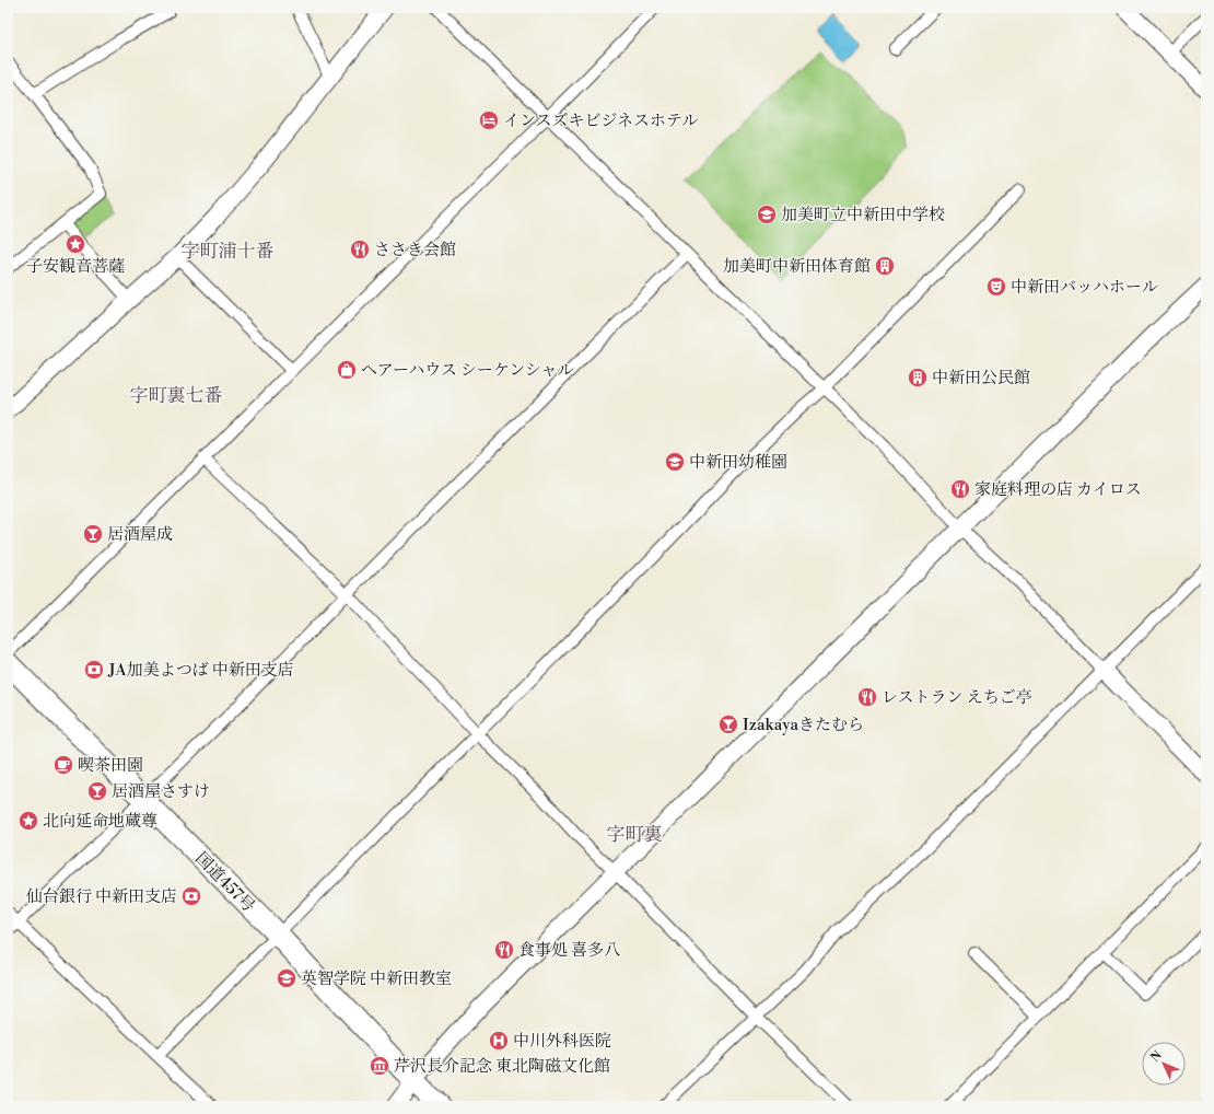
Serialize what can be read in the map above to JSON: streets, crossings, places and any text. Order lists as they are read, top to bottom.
{
  "streets": {
    "highway": ["国道457号"]
  },
  "districts": ["字町浦十番", "字町裏七番", "字町裏"],
  "places": {
    "hotel": ["インスズキビジネスホテル"],
    "school or university": ["加美町立中新田中学校", "中新田幼稚園", "英智学院 中新田教室"],
    "place": ["子安観音菩薩", "北向延命地蔵尊"],
    "restaurant": [
      "ささき会館",
      "家庭料理の店 カイロス",
      "レストラン えちご亭",
      "食事処 喜多八"
    ],
    "building": ["加美町中新田体育館", "中新田公民館"],
    "theatre": ["中新田バッハホール"],
    "shop": ["ヘアーハウス シーケンシャル"],
    "bar": ["居酒屋成", "Izakayaきたむら", "居酒屋さすけ"],
    "bank": ["JA加美よつば 中新田支店", "仙台銀行 中新田支店"],
    "cafe": ["喫茶田園"],
    "hospital": ["中川外科医院"],
    "museum": ["芹沢長介記念 東北陶磁文化館"]
  },
  "north": "top left"
}
